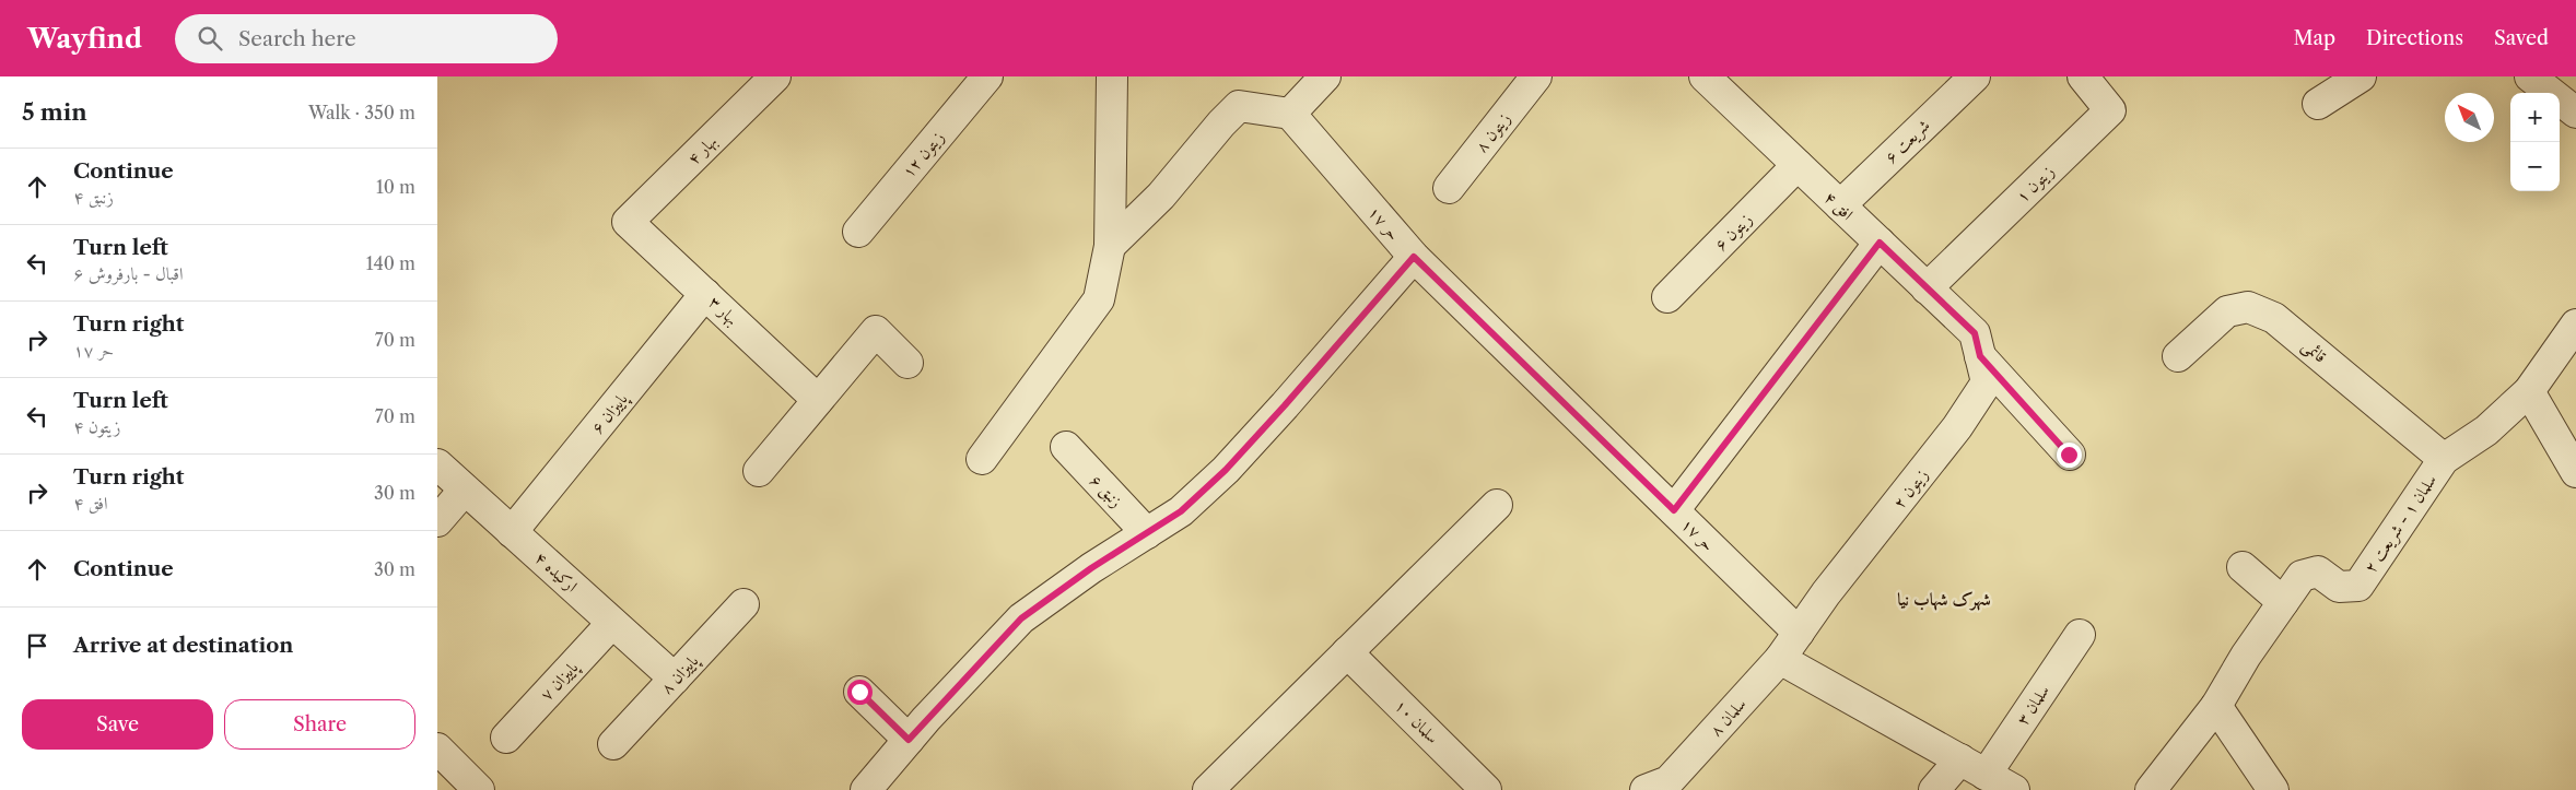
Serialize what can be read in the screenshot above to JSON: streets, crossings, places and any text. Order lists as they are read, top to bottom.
{
  "streets": {
    "street": [
      "زیتون ۸",
      "شریعت ۶",
      "بهار ۴",
      "زیتون ۱۲",
      "زیتون ۱",
      "افق ۴",
      "حر ۱۷",
      "زیتون ۶",
      "بهار ۳",
      "قائمی",
      "پاییزان ۶",
      "زیتون ۲",
      "زنبق ۶",
      "سلمان ۱ - شریعت ۲",
      "ارکیده ۴",
      "پاییزان ۸",
      "پاییزان ۷",
      "سلمان ۳",
      "سلمان ۸",
      "سلمان ۱۰"
    ]
  },
  "crossings": [
    ["شریعت ۶", "افق ۴"],
    ["بهار ۴", "بهار ۳"],
    ["زیتون ۱", "افق ۴"],
    ["افق ۴", "زیتون ۶"],
    ["افق ۴", "زیتون ۲"],
    ["حر ۱۷", "زیتون ۲"],
    ["حر ۱۷", "سلمان ۸"],
    ["بهار ۳", "پاییزان ۶"],
    ["قائمی", "سلمان ۱ - شریعت ۲"],
    ["پاییزان ۶", "ارکیده ۴"],
    ["زیتون ۲", "سلمان ۸"],
    ["ارکیده ۴", "پاییزان ۸"],
    ["ارکیده ۴", "پاییزان ۷"]
  ],
  "districts": ["شهرک شهاب نیا"],
  "north": "top left",
  "page": {
    "header": "Wayfind",
    "search": "Search here",
    "nav": ["Map", "Directions", "Saved"],
    "heading": ["5 min", "Walk · 350 m"],
    "map_buttons": ["+", "−"],
    "list": [
      ["Continue", "زنبق ۴", "10 m"],
      ["Turn left", "اقبال - بارفروش ۶", "140 m"],
      ["Turn right", "حر ۱۷", "70 m"],
      ["Turn left", "زیتون ۴", "70 m"],
      ["Turn right", "افق ۴", "30 m"],
      ["Continue", "30 m"],
      "Arrive at destination"
    ],
    "buttons": ["Save", "Share"]
  }
}
